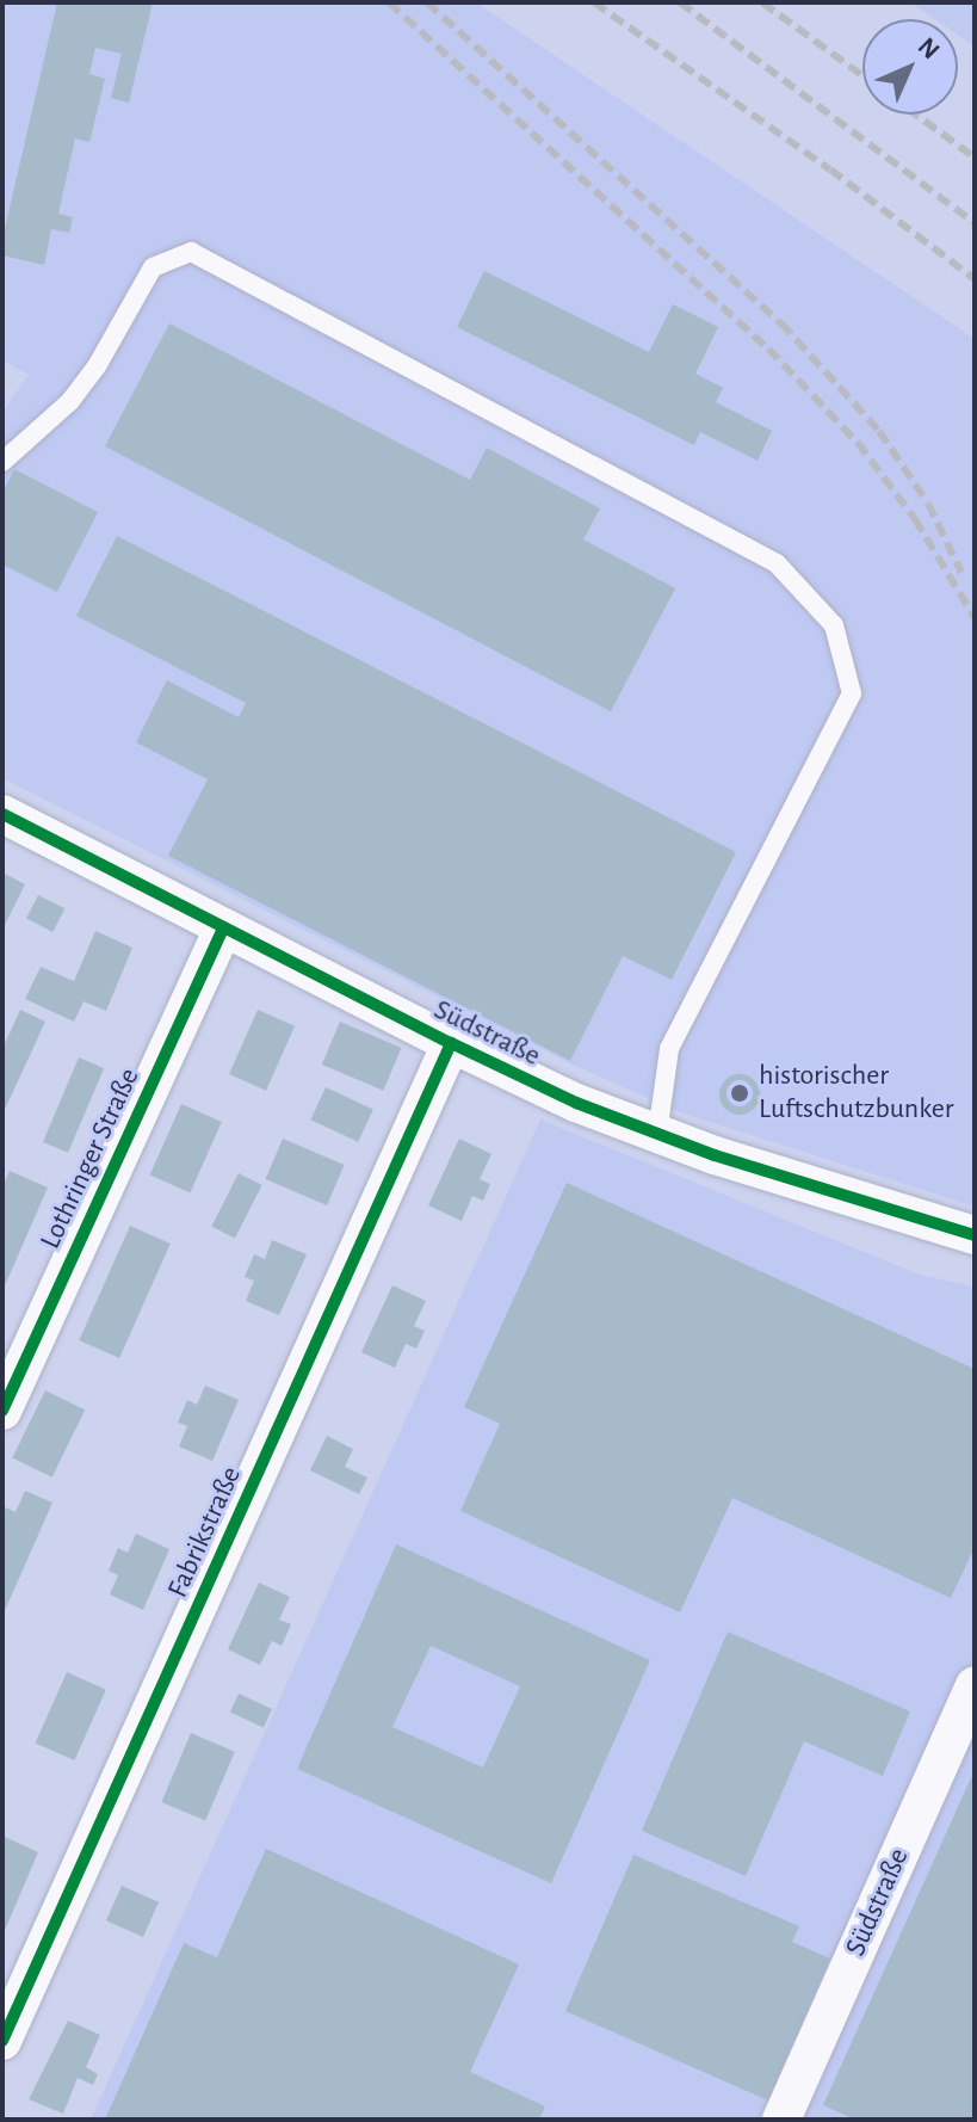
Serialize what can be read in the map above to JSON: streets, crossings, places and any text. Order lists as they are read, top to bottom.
{
  "streets": {
    "street": ["Südstraße", "Lothringer Straße", "Fabrikstraße"]
  },
  "crossings": [
    ["Südstraße", "Lothringer Straße"],
    ["Südstraße", "Fabrikstraße"]
  ],
  "places": ["historischer Luftschutzbunker"],
  "north": "top right"
}
